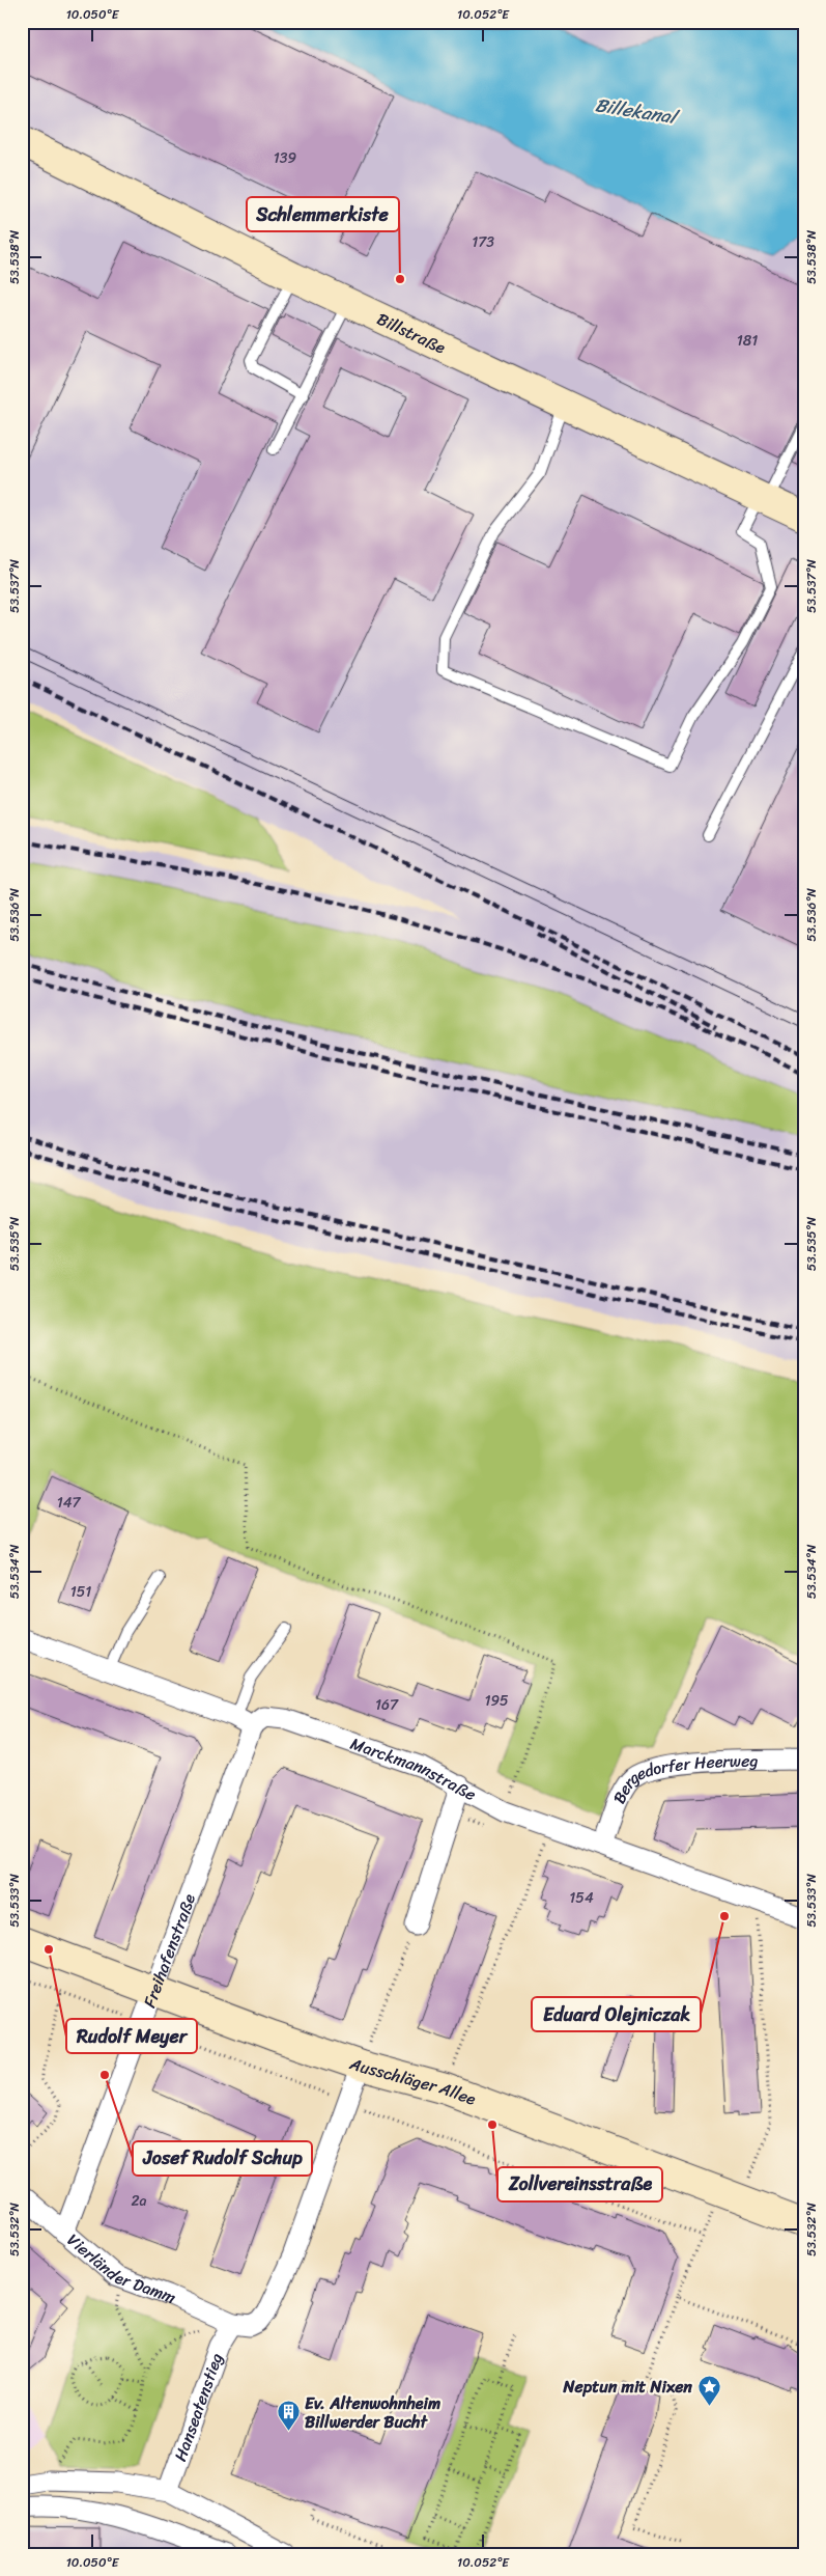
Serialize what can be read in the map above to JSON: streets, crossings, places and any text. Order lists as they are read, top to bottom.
{
  "streets": {
    "street": [
      "Billstraße",
      "Marckmannstraße",
      "Bergedorfer Heerweg",
      "Freihafenstraße",
      "Ausschläger Allee",
      "Vierländer Damm",
      "Hanseatenstieg"
    ]
  },
  "crossings": [
    ["Marckmannstraße", "Bergedorfer Heerweg"],
    ["Marckmannstraße", "Freihafenstraße"],
    ["Freihafenstraße", "Ausschläger Allee"],
    ["Freihafenstraße", "Vierländer Damm"],
    ["Vierländer Damm", "Hanseatenstieg"]
  ],
  "water": ["Billekanal"],
  "places": {
    "other": [
      "Schlemmerkiste",
      "Eduard Olejniczak",
      "Rudolf Meyer",
      "Josef Rudolf Schup",
      "Zollvereinsstraße"
    ],
    "place": ["Neptun mit Nixen"],
    "building": ["Ev. Altenwohnheim Billwerder Bucht"]
  },
  "house_numbers": [
    "139",
    "173",
    "181",
    "147",
    "151",
    "195",
    "167",
    "154",
    "2a"
  ],
  "coordinates": [
    "10.050°E",
    "10.052°E",
    "53.538°N",
    "53.537°N",
    "53.536°N",
    "53.535°N",
    "53.534°N",
    "53.533°N",
    "53.532°N"
  ]
}
